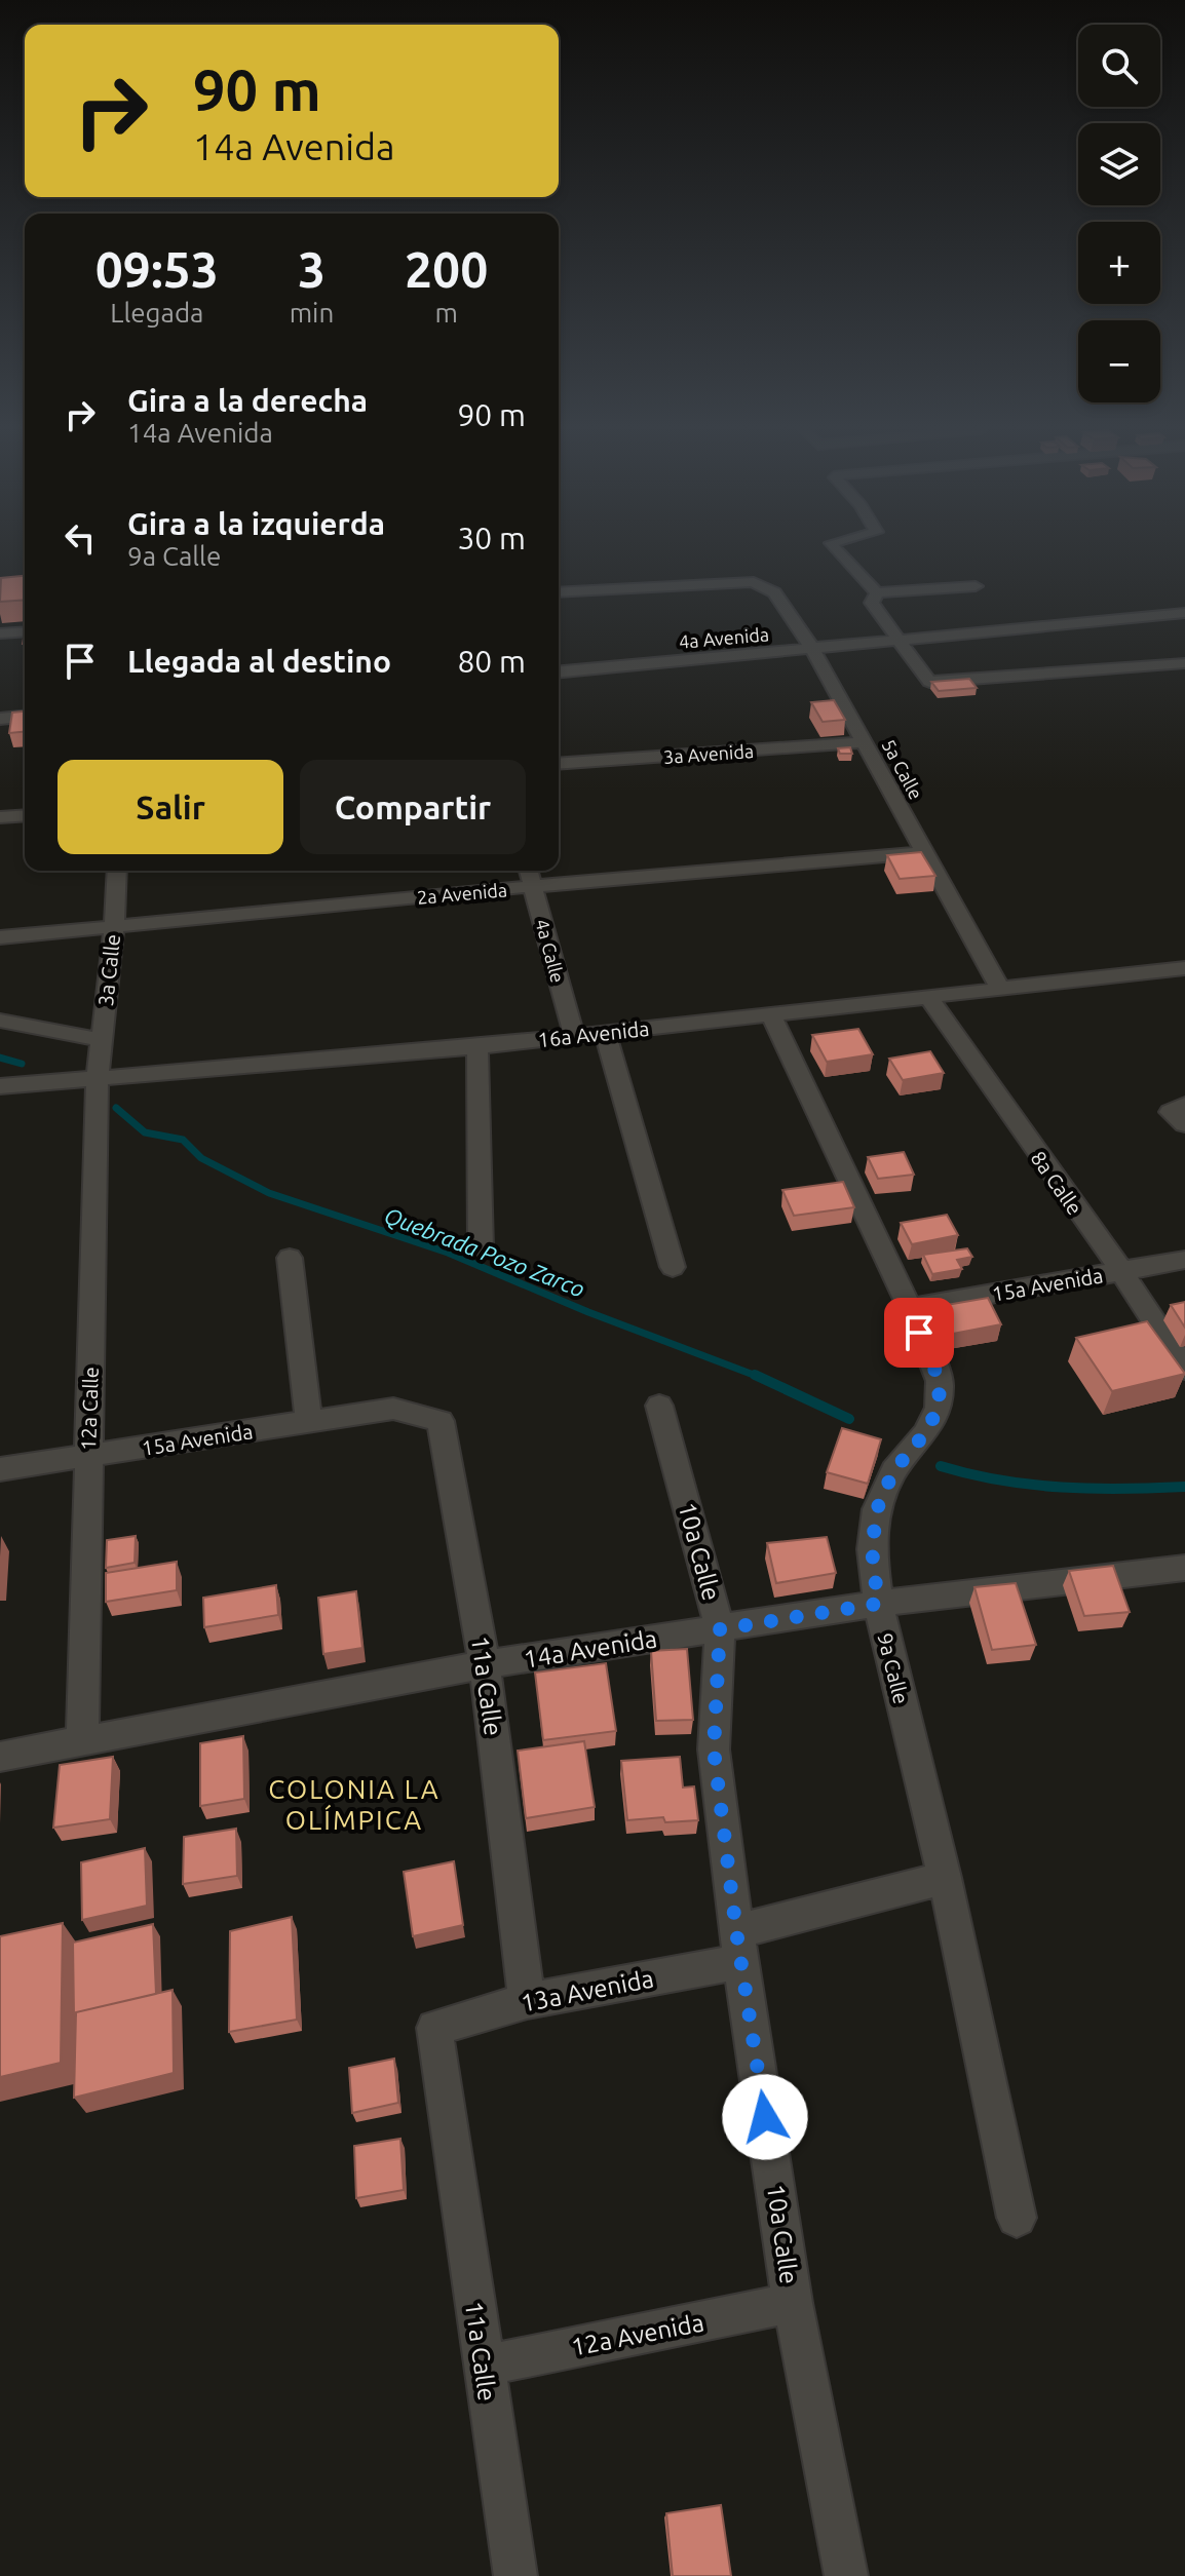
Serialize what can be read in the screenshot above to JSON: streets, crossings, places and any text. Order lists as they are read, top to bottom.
{
  "streets": {
    "street": [
      "4a Avenida",
      "3a Avenida",
      "5a Calle",
      "2a Avenida",
      "4a Calle",
      "3a Calle",
      "16a Avenida",
      "8a Calle",
      "15a Avenida",
      "12a Calle",
      "10a Calle",
      "14a Avenida",
      "9a Calle",
      "11a Calle",
      "13a Avenida",
      "12a Avenida"
    ]
  },
  "crossings": [
    ["4a Avenida", "5a Calle"],
    ["3a Avenida", "5a Calle"],
    ["5a Calle", "2a Avenida"],
    ["5a Calle", "16a Avenida"],
    ["2a Avenida", "4a Calle"],
    ["2a Avenida", "3a Calle"],
    ["4a Calle", "16a Avenida"],
    ["3a Calle", "16a Avenida"],
    ["3a Calle", "12a Calle"],
    ["16a Avenida", "8a Calle"],
    ["16a Avenida", "12a Calle"],
    ["16a Avenida", "9a Calle"],
    ["8a Calle", "15a Avenida"],
    ["15a Avenida", "12a Calle"],
    ["15a Avenida", "9a Calle"],
    ["15a Avenida", "11a Calle"],
    ["12a Calle", "14a Avenida"],
    ["10a Calle", "14a Avenida"],
    ["10a Calle", "13a Avenida"],
    ["10a Calle", "12a Avenida"],
    ["14a Avenida", "9a Calle"],
    ["14a Avenida", "11a Calle"],
    ["9a Calle", "13a Avenida"],
    ["11a Calle", "13a Avenida"],
    ["11a Calle", "12a Avenida"]
  ],
  "districts": ["COLONIA LA OLÍMPICA"],
  "water": ["Quebrada Pozo Zarco"],
  "page": {
    "map_buttons": ["+", "−"],
    "turn": ["90 m", "14a Avenida"],
    "eta": [
      "09:53",
      "Llegada",
      "3",
      "min",
      "200",
      "m"
    ],
    "list": [
      {
        "name": "Gira a la derecha",
        "note": "14a Avenida",
        "value": "90 m"
      },
      {
        "name": "Gira a la izquierda",
        "note": "9a Calle",
        "value": "30 m"
      },
      {
        "name": "Llegada al destino",
        "value": "80 m"
      }
    ],
    "buttons": ["Salir", "Compartir"]
  }
}
